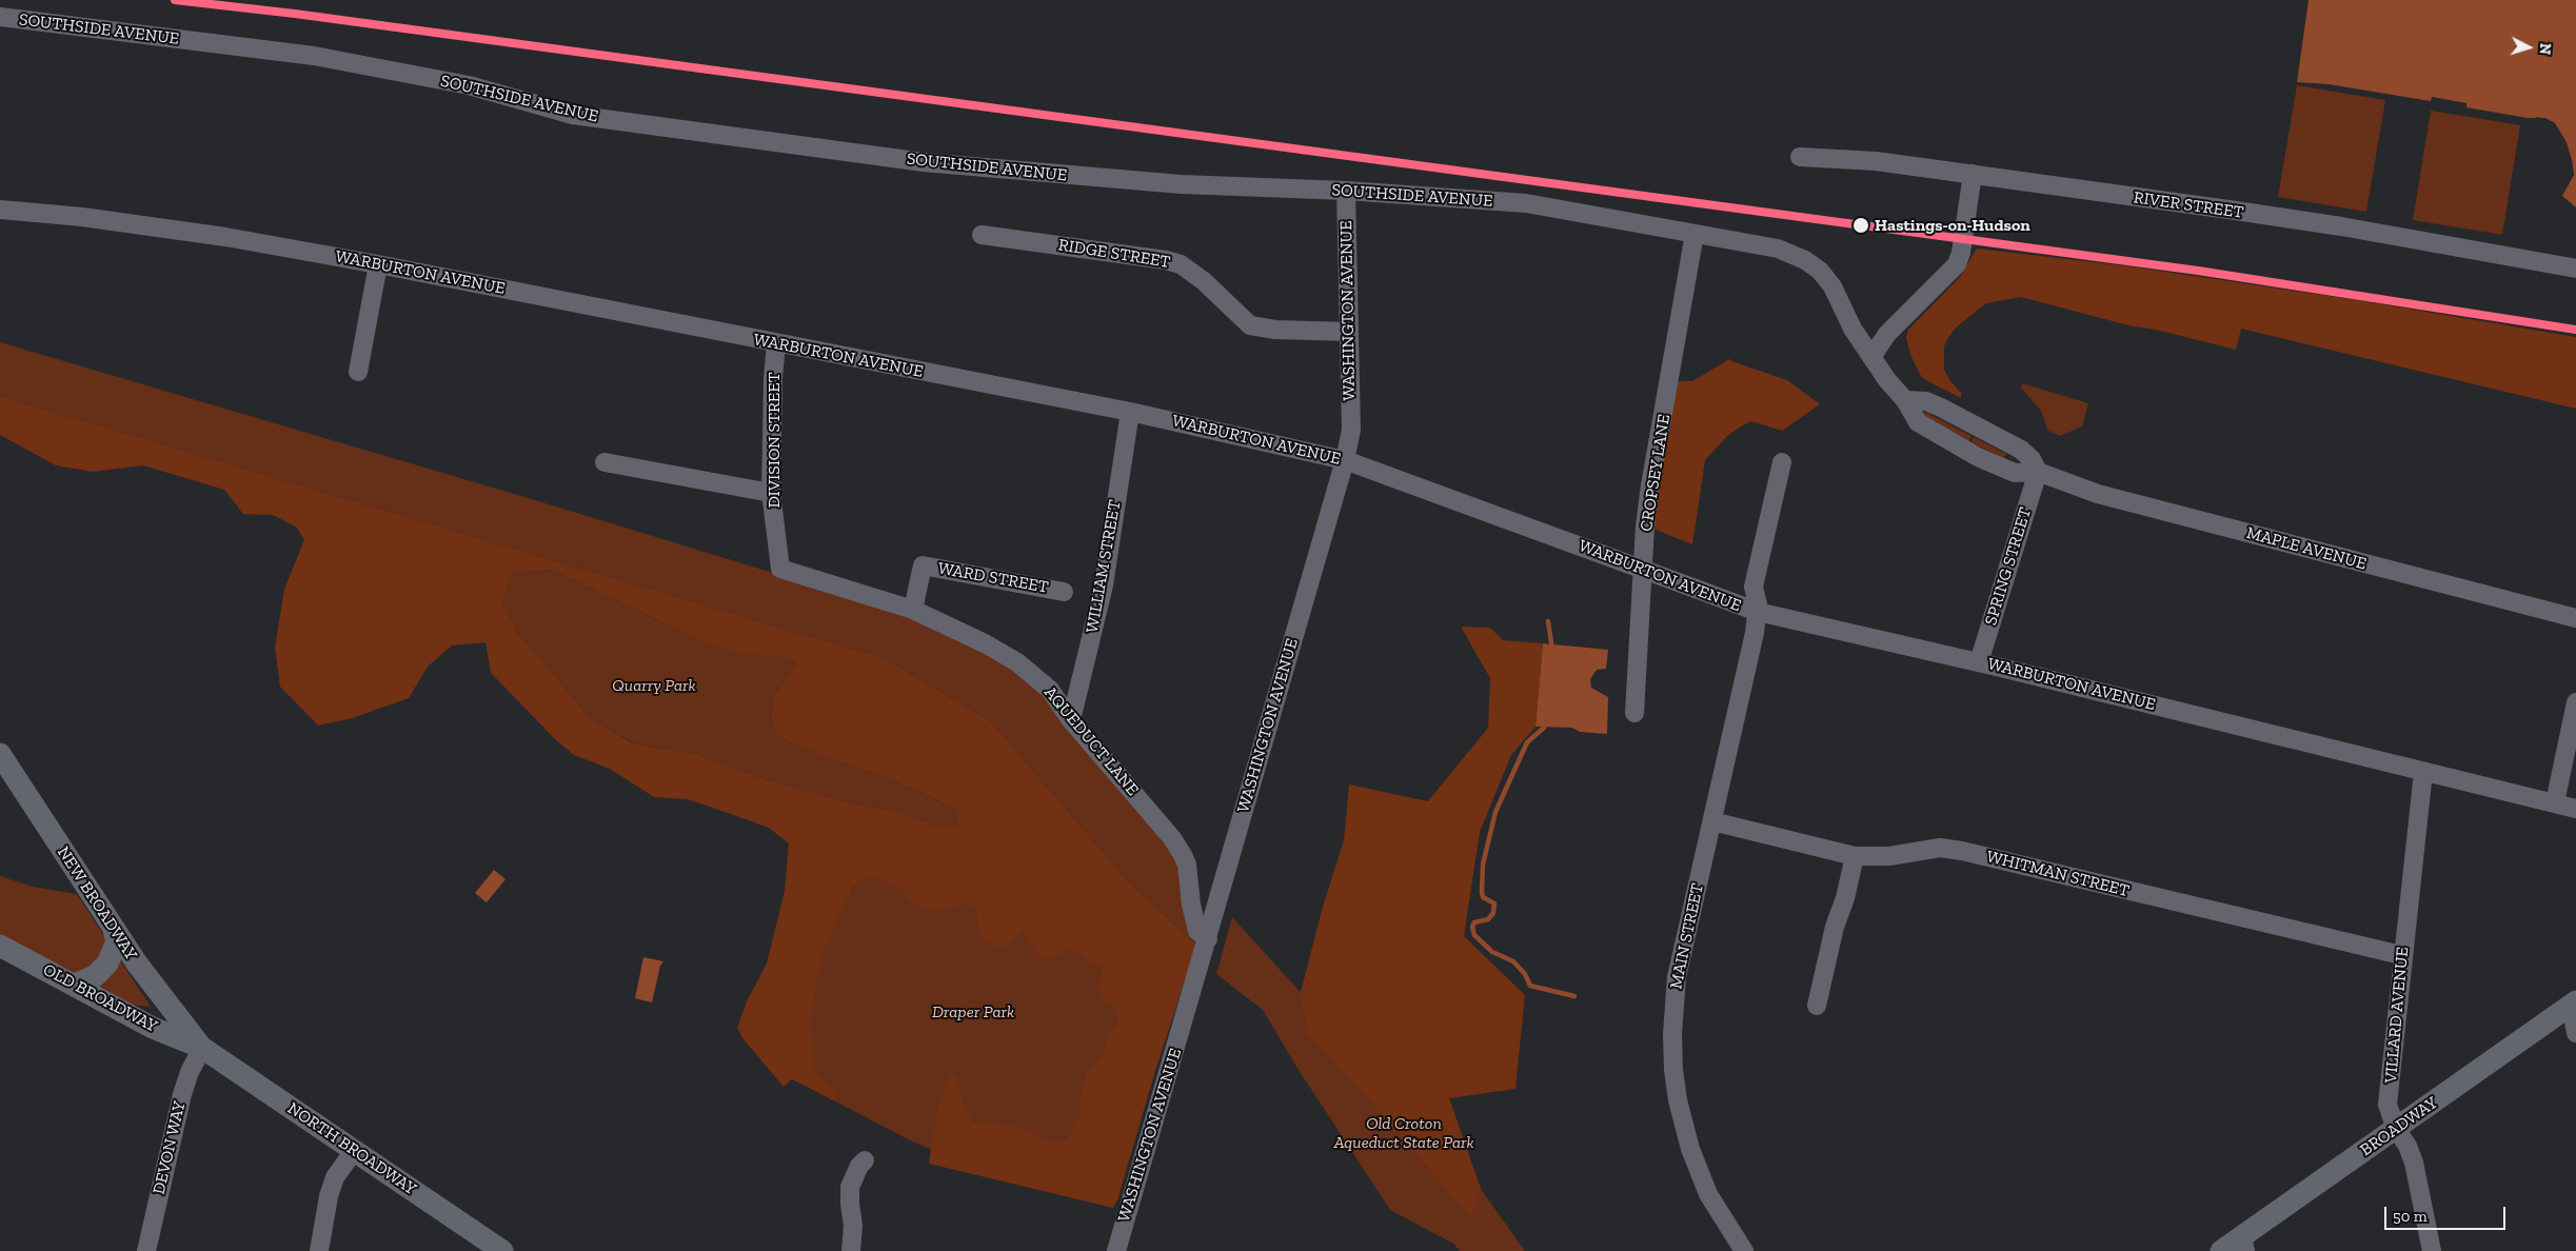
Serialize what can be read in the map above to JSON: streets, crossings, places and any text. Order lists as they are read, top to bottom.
{
  "streets": {
    "main road": [
      "NEW BROADWAY",
      "OLD BROADWAY",
      "BROADWAY",
      "NORTH BROADWAY"
    ],
    "street": [
      "SOUTHSIDE AVENUE",
      "RIVER STREET",
      "RIDGE STREET",
      "WARBURTON AVENUE",
      "WASHINGTON AVENUE",
      "DIVISION STREET",
      "CROPSEY LANE",
      "MAPLE AVENUE",
      "WILLIAM STREET",
      "SPRING STREET",
      "WARD STREET",
      "AQUEDUCT LANE",
      "WHITMAN STREET",
      "MAIN STREET",
      "VILLARD AVENUE",
      "DEVON WAY"
    ]
  },
  "crossings": [
    ["SOUTHSIDE AVENUE", "WASHINGTON AVENUE"],
    ["SOUTHSIDE AVENUE", "CROPSEY LANE"],
    ["SOUTHSIDE AVENUE", "MAPLE AVENUE"],
    ["SOUTHSIDE AVENUE", "SPRING STREET"],
    ["RIDGE STREET", "WASHINGTON AVENUE"],
    ["WARBURTON AVENUE", "WASHINGTON AVENUE"],
    ["WARBURTON AVENUE", "DIVISION STREET"],
    ["WARBURTON AVENUE", "WILLIAM STREET"],
    ["WARBURTON AVENUE", "SPRING STREET"],
    ["WARBURTON AVENUE", "MAIN STREET"],
    ["WARBURTON AVENUE", "VILLARD AVENUE"],
    ["WASHINGTON AVENUE", "AQUEDUCT LANE"],
    ["DIVISION STREET", "AQUEDUCT LANE"],
    ["MAPLE AVENUE", "SPRING STREET"],
    ["WILLIAM STREET", "AQUEDUCT LANE"],
    ["WARD STREET", "AQUEDUCT LANE"],
    ["WHITMAN STREET", "MAIN STREET"],
    ["WHITMAN STREET", "VILLARD AVENUE"],
    ["NEW BROADWAY", "OLD BROADWAY"],
    ["NEW BROADWAY", "DEVON WAY"],
    ["NEW BROADWAY", "NORTH BROADWAY"],
    ["OLD BROADWAY", "DEVON WAY"],
    ["OLD BROADWAY", "NORTH BROADWAY"],
    ["VILLARD AVENUE", "BROADWAY"],
    ["DEVON WAY", "NORTH BROADWAY"]
  ],
  "parks": ["Quarry Park", "Draper Park", "Old Croton Aqueduct State Park"],
  "places": ["Hastings-on-Hudson"],
  "scale_bar": "50 m",
  "north": "right"
}
